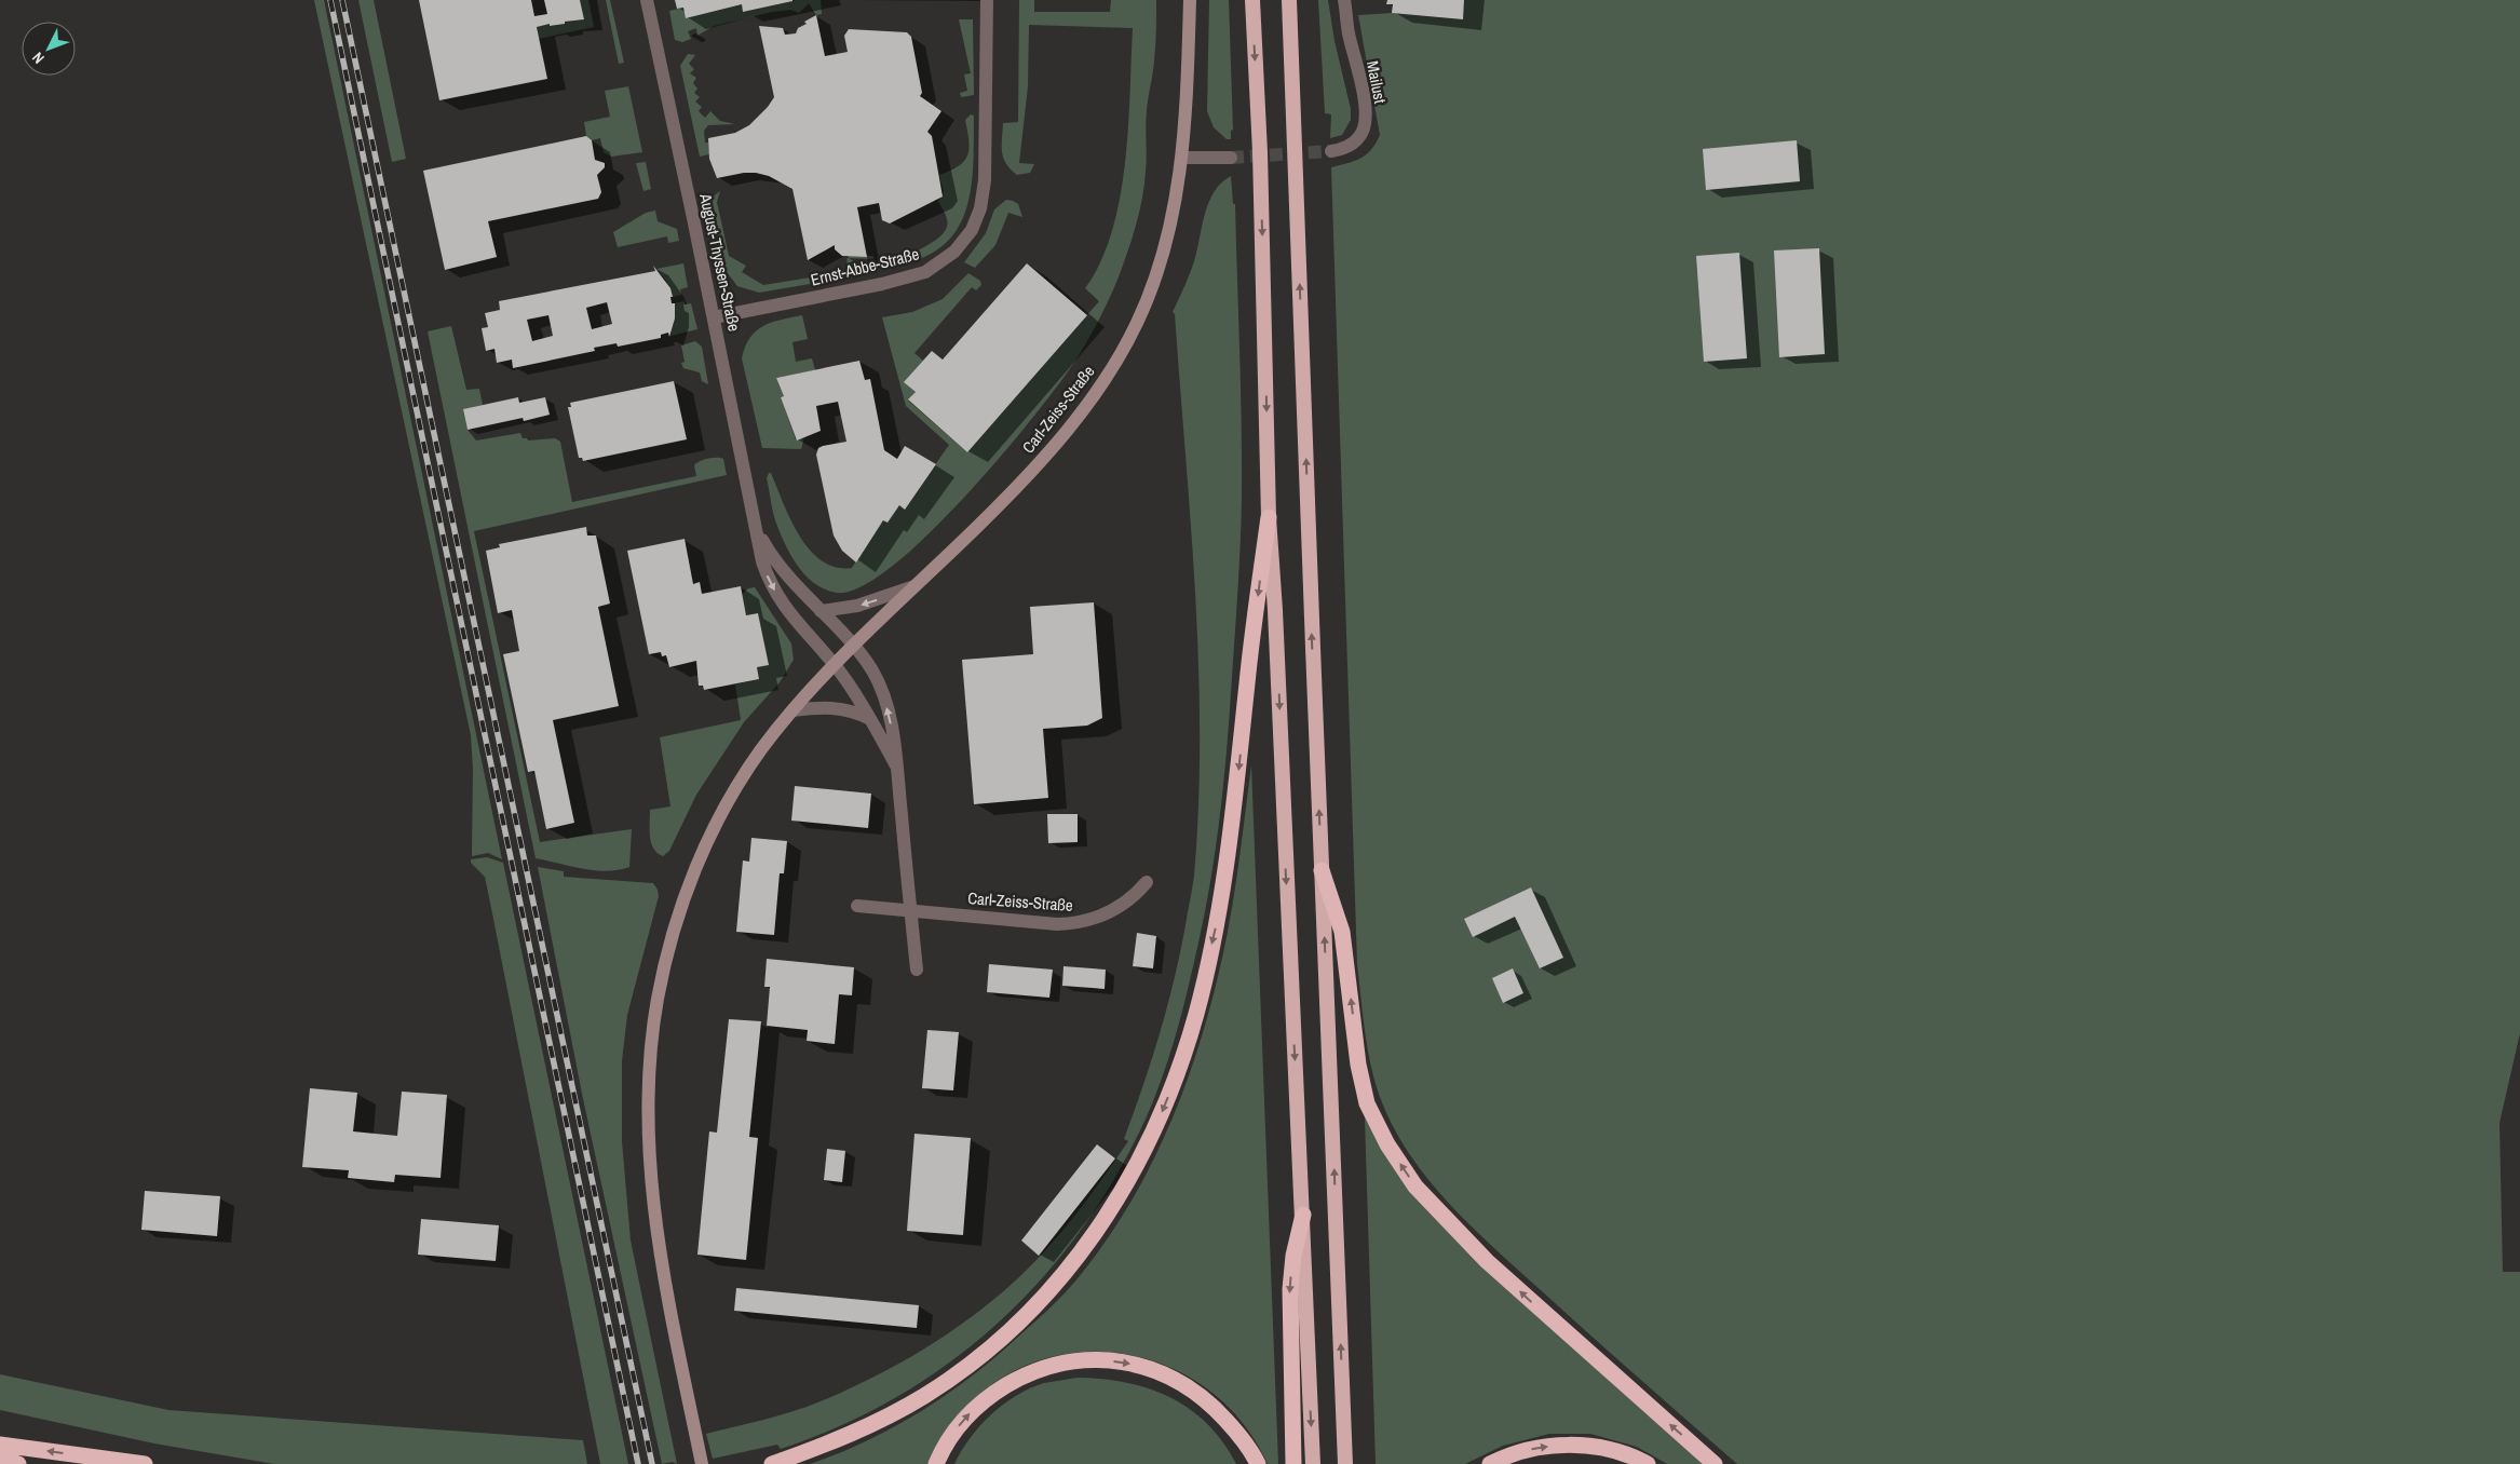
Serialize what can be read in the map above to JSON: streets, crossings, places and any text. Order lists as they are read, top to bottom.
{
  "streets": {
    "main road": ["Carl-Zeiss-Straße"],
    "street": ["Mailust", "August-Thyssen-Straße", "Ernst-Abbe-Straße"]
  },
  "crossings": [
    ["August-Thyssen-Straße", "Ernst-Abbe-Straße"],
    ["August-Thyssen-Straße", "Carl-Zeiss-Straße"]
  ],
  "north": "bottom left"
}
